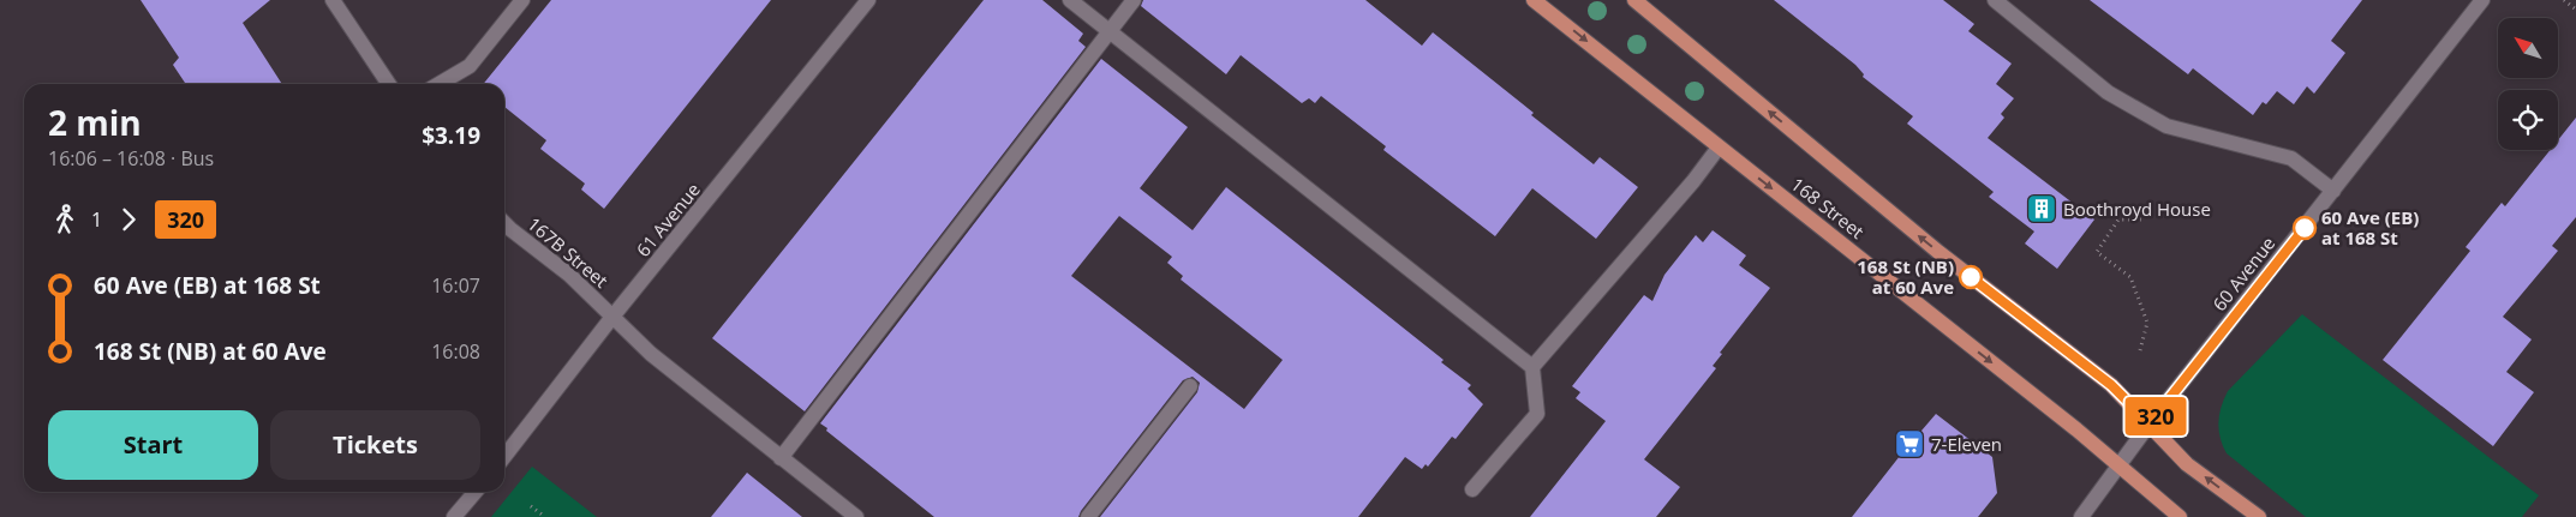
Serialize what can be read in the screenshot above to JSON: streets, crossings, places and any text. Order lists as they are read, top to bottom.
{
  "streets": {
    "main road": ["168 Street"],
    "street": ["61 Avenue", "167B Street", "60 Avenue"]
  },
  "crossings": [
    ["168 Street", "60 Avenue"],
    ["61 Avenue", "167B Street"]
  ],
  "places": {
    "building": ["Boothroyd House"],
    "other": ["60 Ave (EB) at 168 St", "168 St (NB) at 60 Ave"],
    "supermarket": ["7-Eleven"]
  },
  "lines": ["bus line 320"],
  "north": "top left",
  "page": {
    "on_map": "320",
    "heading": ["2 min", "16:06 – 16:08 · Bus", "$3.19"],
    "legs": ["1", "320"],
    "list": [
      {
        "name": "60 Ave (EB) at 168 St",
        "value": "16:07"
      },
      {
        "name": "168 St (NB) at 60 Ave",
        "value": "16:08"
      }
    ],
    "buttons": ["Start", "Tickets"]
  }
}
